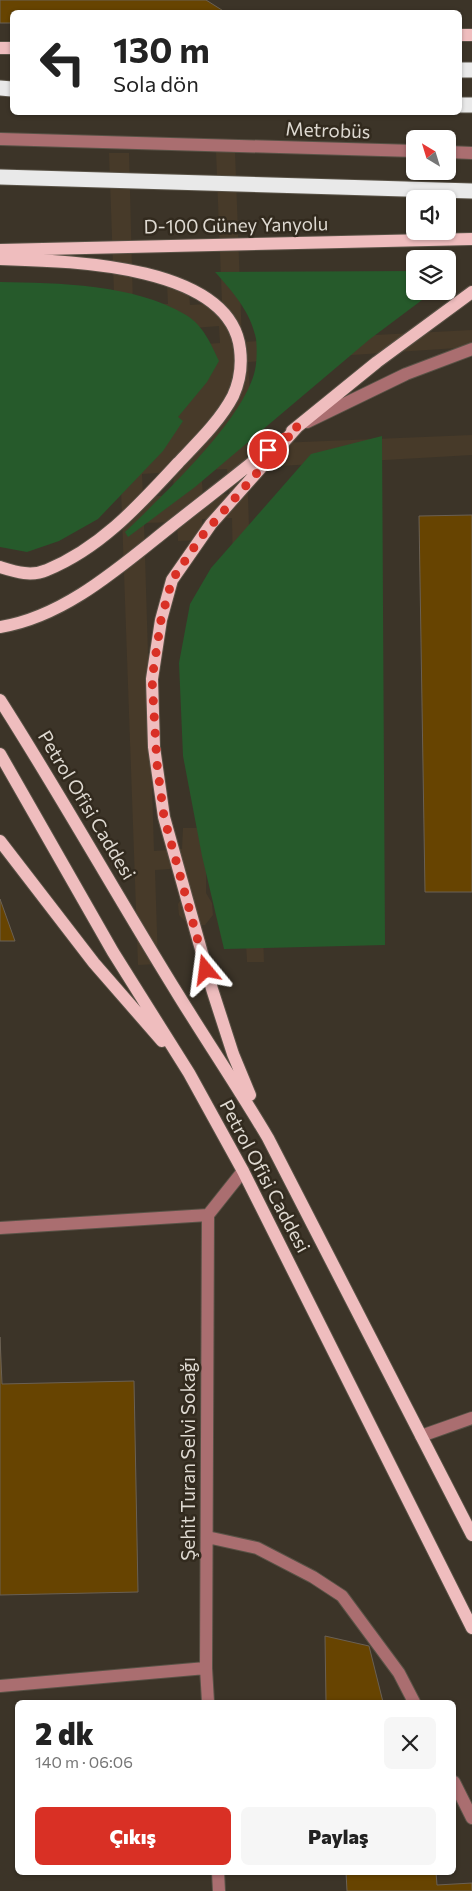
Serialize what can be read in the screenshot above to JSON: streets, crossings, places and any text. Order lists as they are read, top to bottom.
{
  "streets": {
    "main road": ["D-100 Güney Yanyolu", "Petrol Ofisi Caddesi"],
    "street": ["Metrobüs", "Şehit Turan Selvi Sokağı"]
  },
  "north": "top left",
  "page": {
    "turn": ["130 m", "Sola dön"],
    "heading": ["2 dk", "140 m · 06:06"],
    "buttons": ["Çıkış", "Paylaş"]
  }
}
